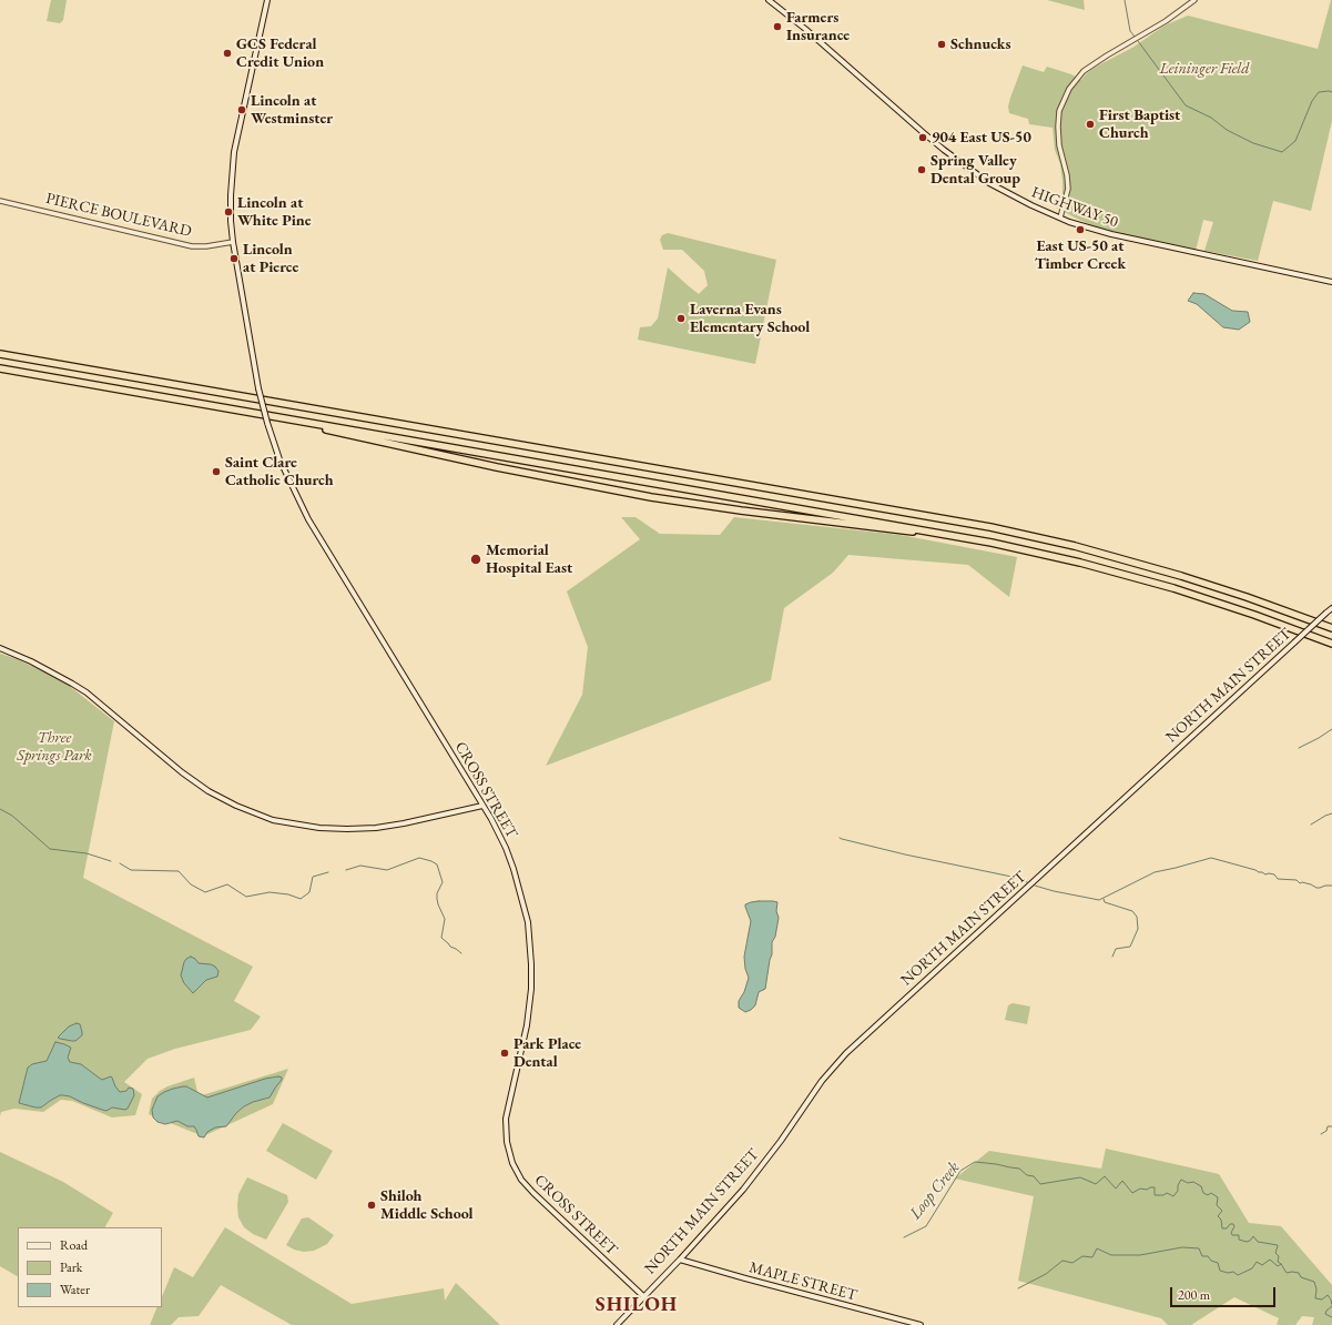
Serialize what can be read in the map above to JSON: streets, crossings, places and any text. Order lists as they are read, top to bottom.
{
  "streets": {
    "main road": [
      "HIGHWAY 50",
      "NORTH MAIN STREET",
      "CROSS STREET",
      "MAPLE STREET"
    ],
    "street": ["PIERCE BOULEVARD"]
  },
  "crossings": [
    ["PIERCE BOULEVARD", "CROSS STREET"],
    ["NORTH MAIN STREET", "CROSS STREET"],
    ["NORTH MAIN STREET", "MAPLE STREET"]
  ],
  "districts": ["SHILOH"],
  "water": ["Loop Creek"],
  "parks": ["Leininger Field", "Three Springs Park"],
  "places": [
    "Farmers Insurance",
    "Schnucks",
    "GCS Federal Credit Union",
    "Lincoln at Westminster",
    "First Baptist Church",
    "904 East US-50",
    "Spring Valley Dental Group",
    "Lincoln at White Pine",
    "East US-50 at Timber Creek",
    "Lincoln at Pierce",
    "Laverna Evans Elementary School",
    "Saint Clare Catholic Church",
    "Memorial Hospital East",
    "Park Place Dental",
    "Shiloh Middle School"
  ],
  "legend": ["Road", "Park", "Water"],
  "scale_bar": "200 m"
}
